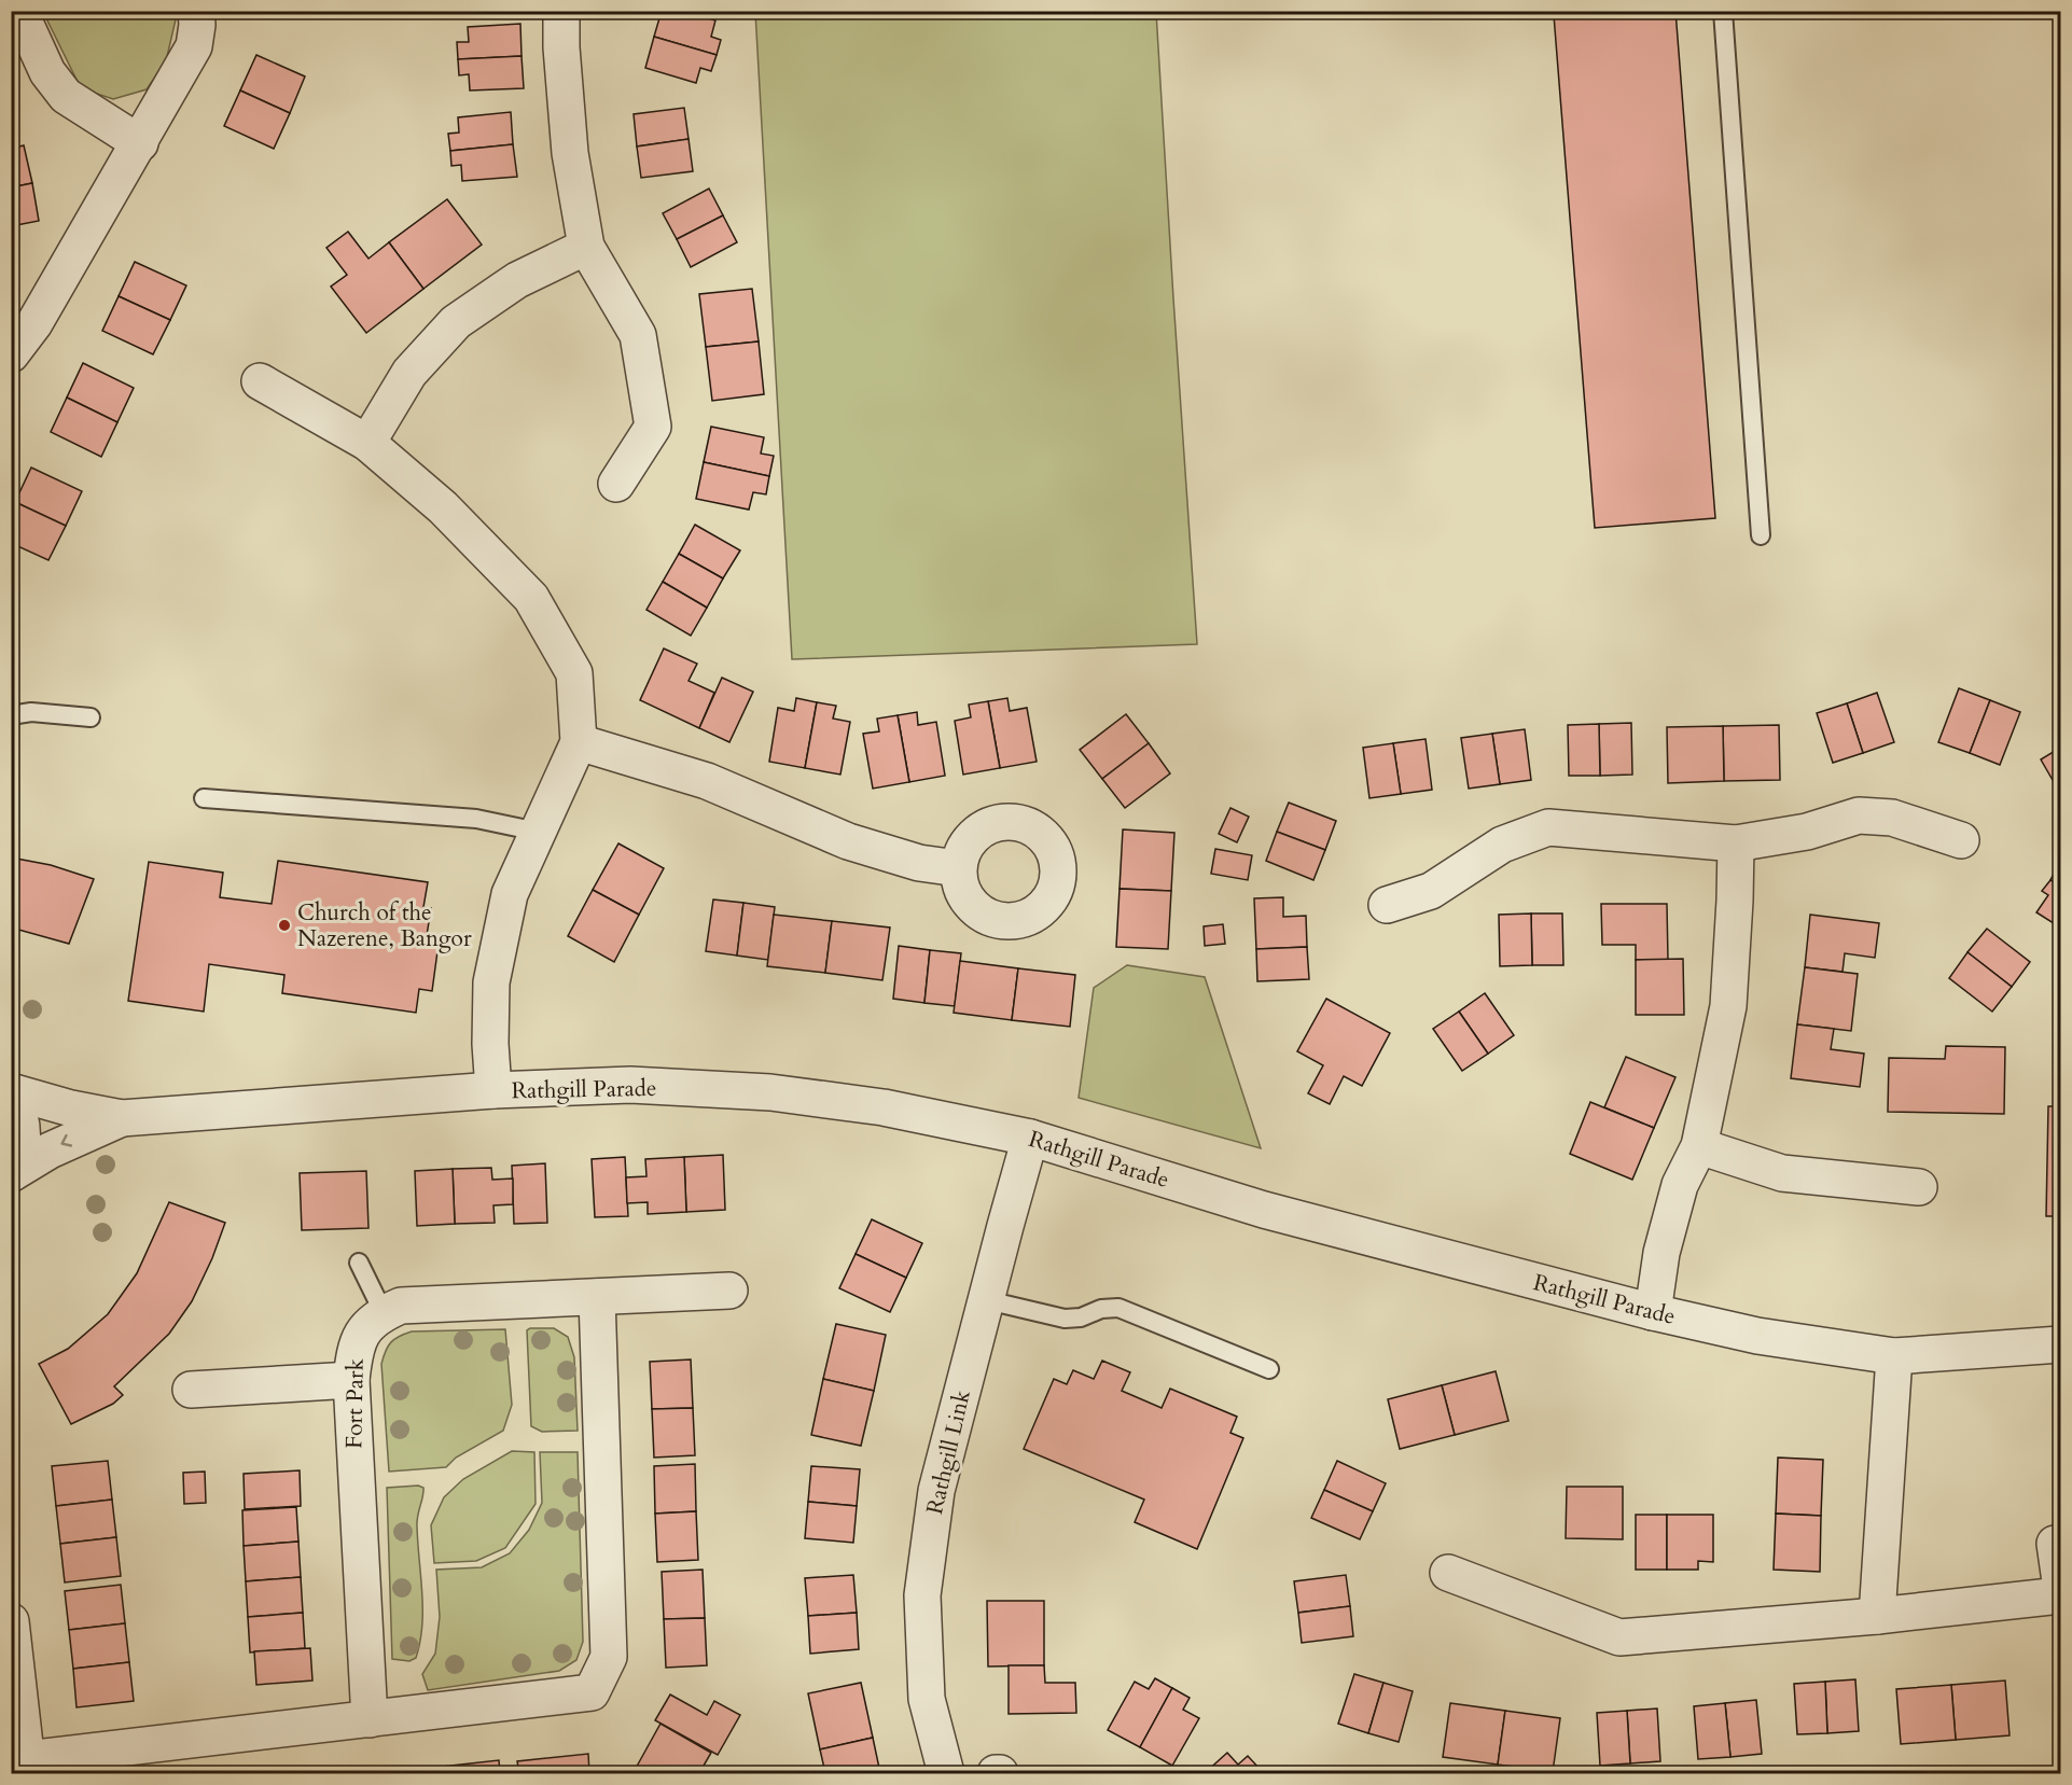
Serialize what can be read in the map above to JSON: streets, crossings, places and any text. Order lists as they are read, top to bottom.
{
  "streets": {
    "street": ["Rathgill Parade", "Fort Park", "Rathgill Link"]
  },
  "crossings": [
    ["Rathgill Parade", "Rathgill Link"]
  ],
  "places": ["Church of the Nazerene, Bangor"]
}
